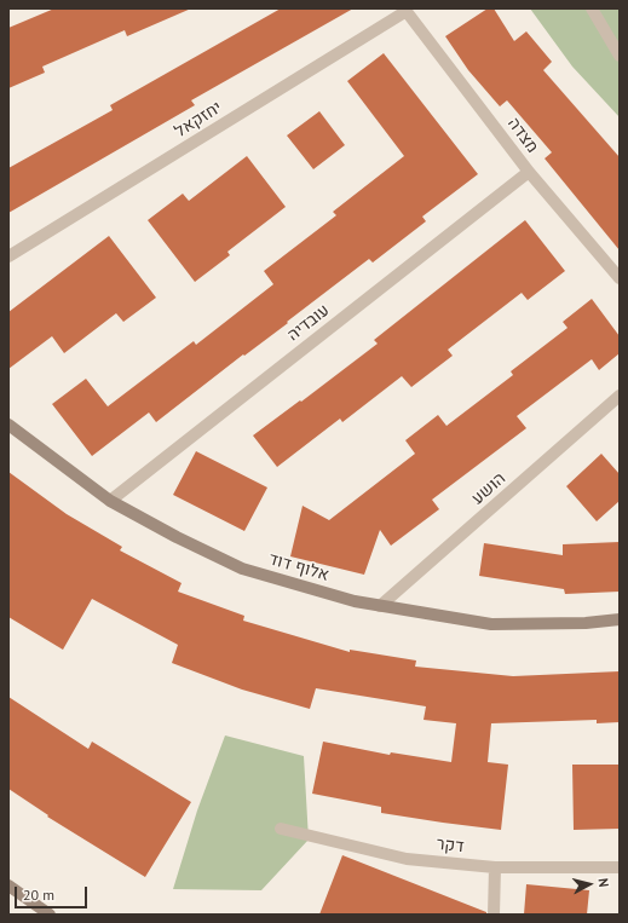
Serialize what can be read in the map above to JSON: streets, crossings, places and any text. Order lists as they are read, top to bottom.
{
  "streets": {
    "street": [
      "יחזקאל",
      "מצדה",
      "עובדיה",
      "הושע",
      "אלוף דוד",
      "דקר"
    ]
  },
  "crossings": [
    ["יחזקאל", "מצדה"],
    ["מצדה", "עובדיה"],
    ["עובדיה", "אלוף דוד"],
    ["הושע", "אלוף דוד"]
  ],
  "scale_bar": "20 m",
  "north": "right"
}
